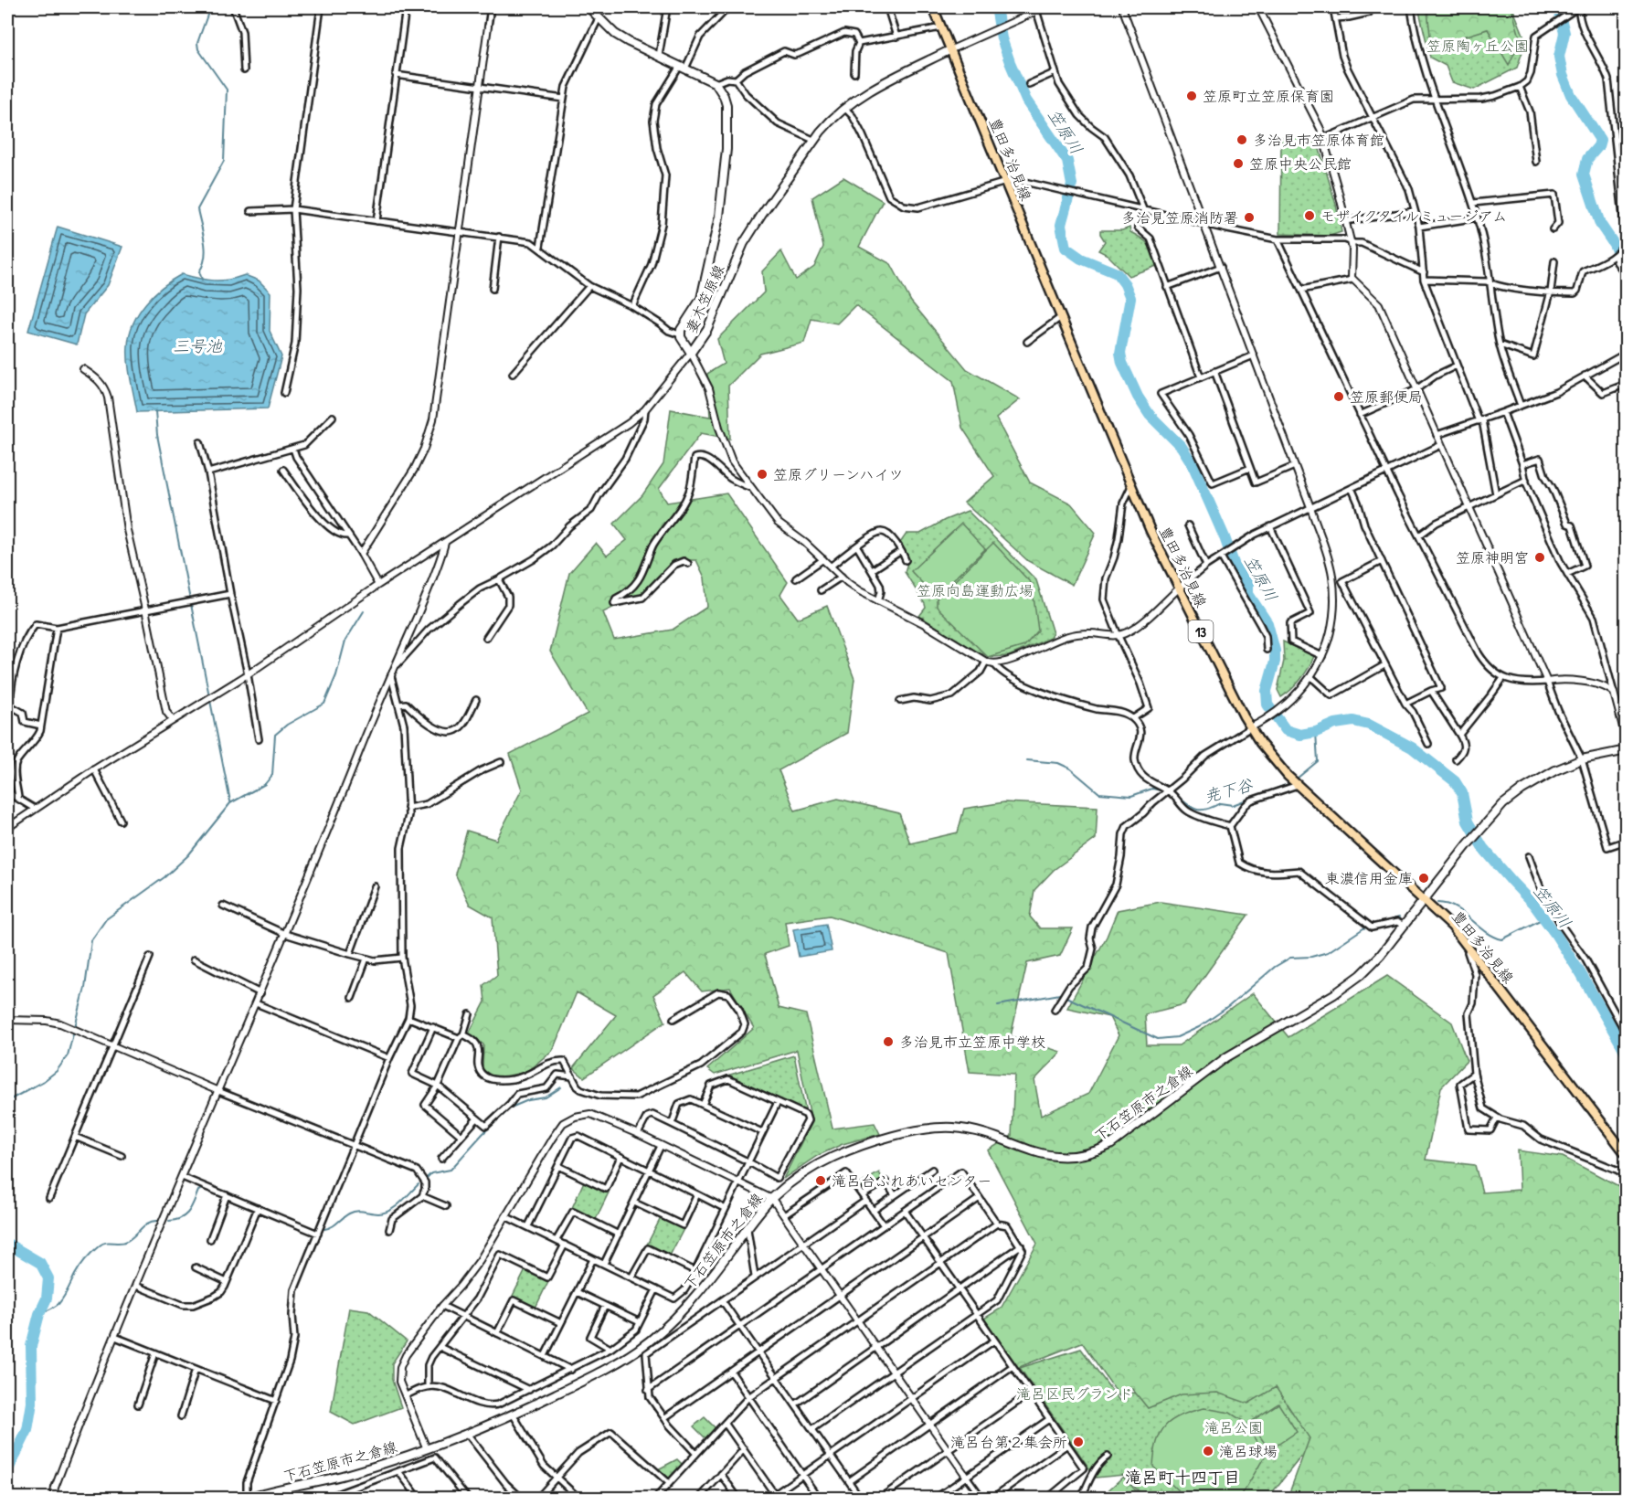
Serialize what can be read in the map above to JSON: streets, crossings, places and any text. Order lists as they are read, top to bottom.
{
  "streets": {
    "main road": [
      "豊田多治見線",
      "妻木笠原線",
      "13",
      "下石笠原市之倉線"
    ]
  },
  "crossings": [
    ["豊田多治見線", "妻木笠原線"],
    ["豊田多治見線", "下石笠原市之倉線"]
  ],
  "districts": ["滝呂町十四丁目"],
  "water": ["笠原川", "三号池", "尭下谷"],
  "parks": [
    "笠原陶ヶ丘公園",
    "笠原向島運動広場",
    "滝呂区民グランド",
    "滝呂公園"
  ],
  "places": [
    "笠原町立笠原保育園",
    "多治見市笠原体育館",
    "笠原中央公民館",
    "モザイクタイルミュージアム",
    "多治見笠原消防署",
    "笠原郵便局",
    "笠原グリーンハイツ",
    "笠原神明宮",
    "東濃信用金庫",
    "多治見市立笠原中学校",
    "滝呂台ふれあいセンター",
    "滝呂台第２集会所",
    "滝呂球場"
  ]
}
